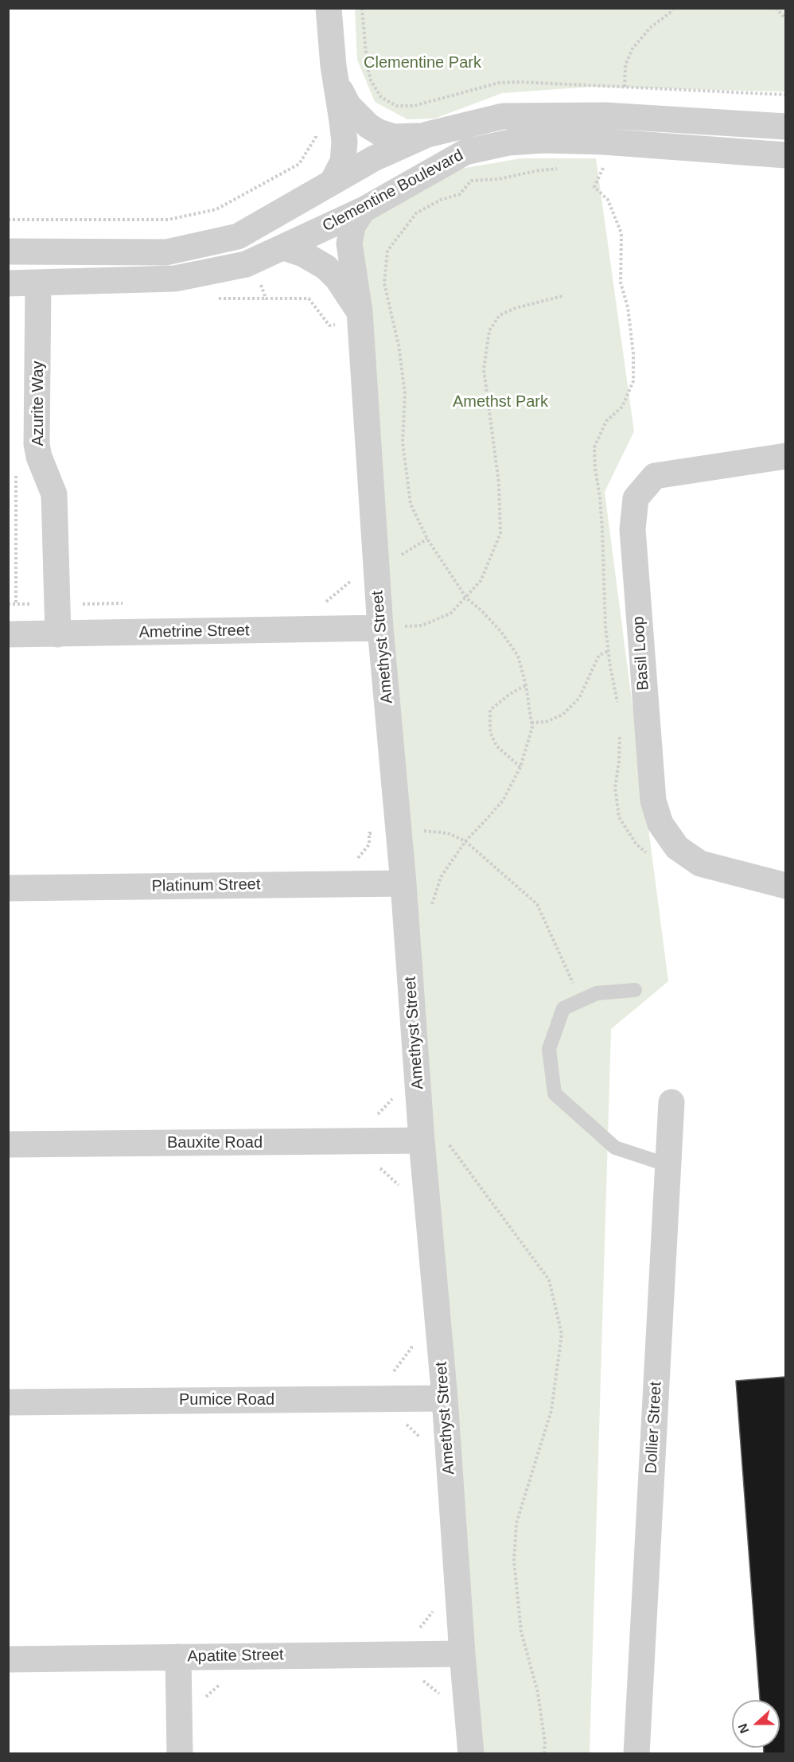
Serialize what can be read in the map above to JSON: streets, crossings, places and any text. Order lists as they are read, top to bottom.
{
  "streets": {
    "street": [
      "Clementine Boulevard",
      "Azurite Way",
      "Ametrine Street",
      "Amethyst Street",
      "Basil Loop",
      "Platinum Street",
      "Bauxite Road",
      "Pumice Road",
      "Dollier Street",
      "Apatite Street"
    ]
  },
  "crossings": [
    ["Clementine Boulevard", "Azurite Way"],
    ["Clementine Boulevard", "Amethyst Street"],
    ["Azurite Way", "Ametrine Street"],
    ["Ametrine Street", "Amethyst Street"],
    ["Amethyst Street", "Platinum Street"],
    ["Amethyst Street", "Bauxite Road"],
    ["Amethyst Street", "Pumice Road"],
    ["Amethyst Street", "Apatite Street"]
  ],
  "parks": ["Clementine Park", "Amethst Park"],
  "north": "left"
}
